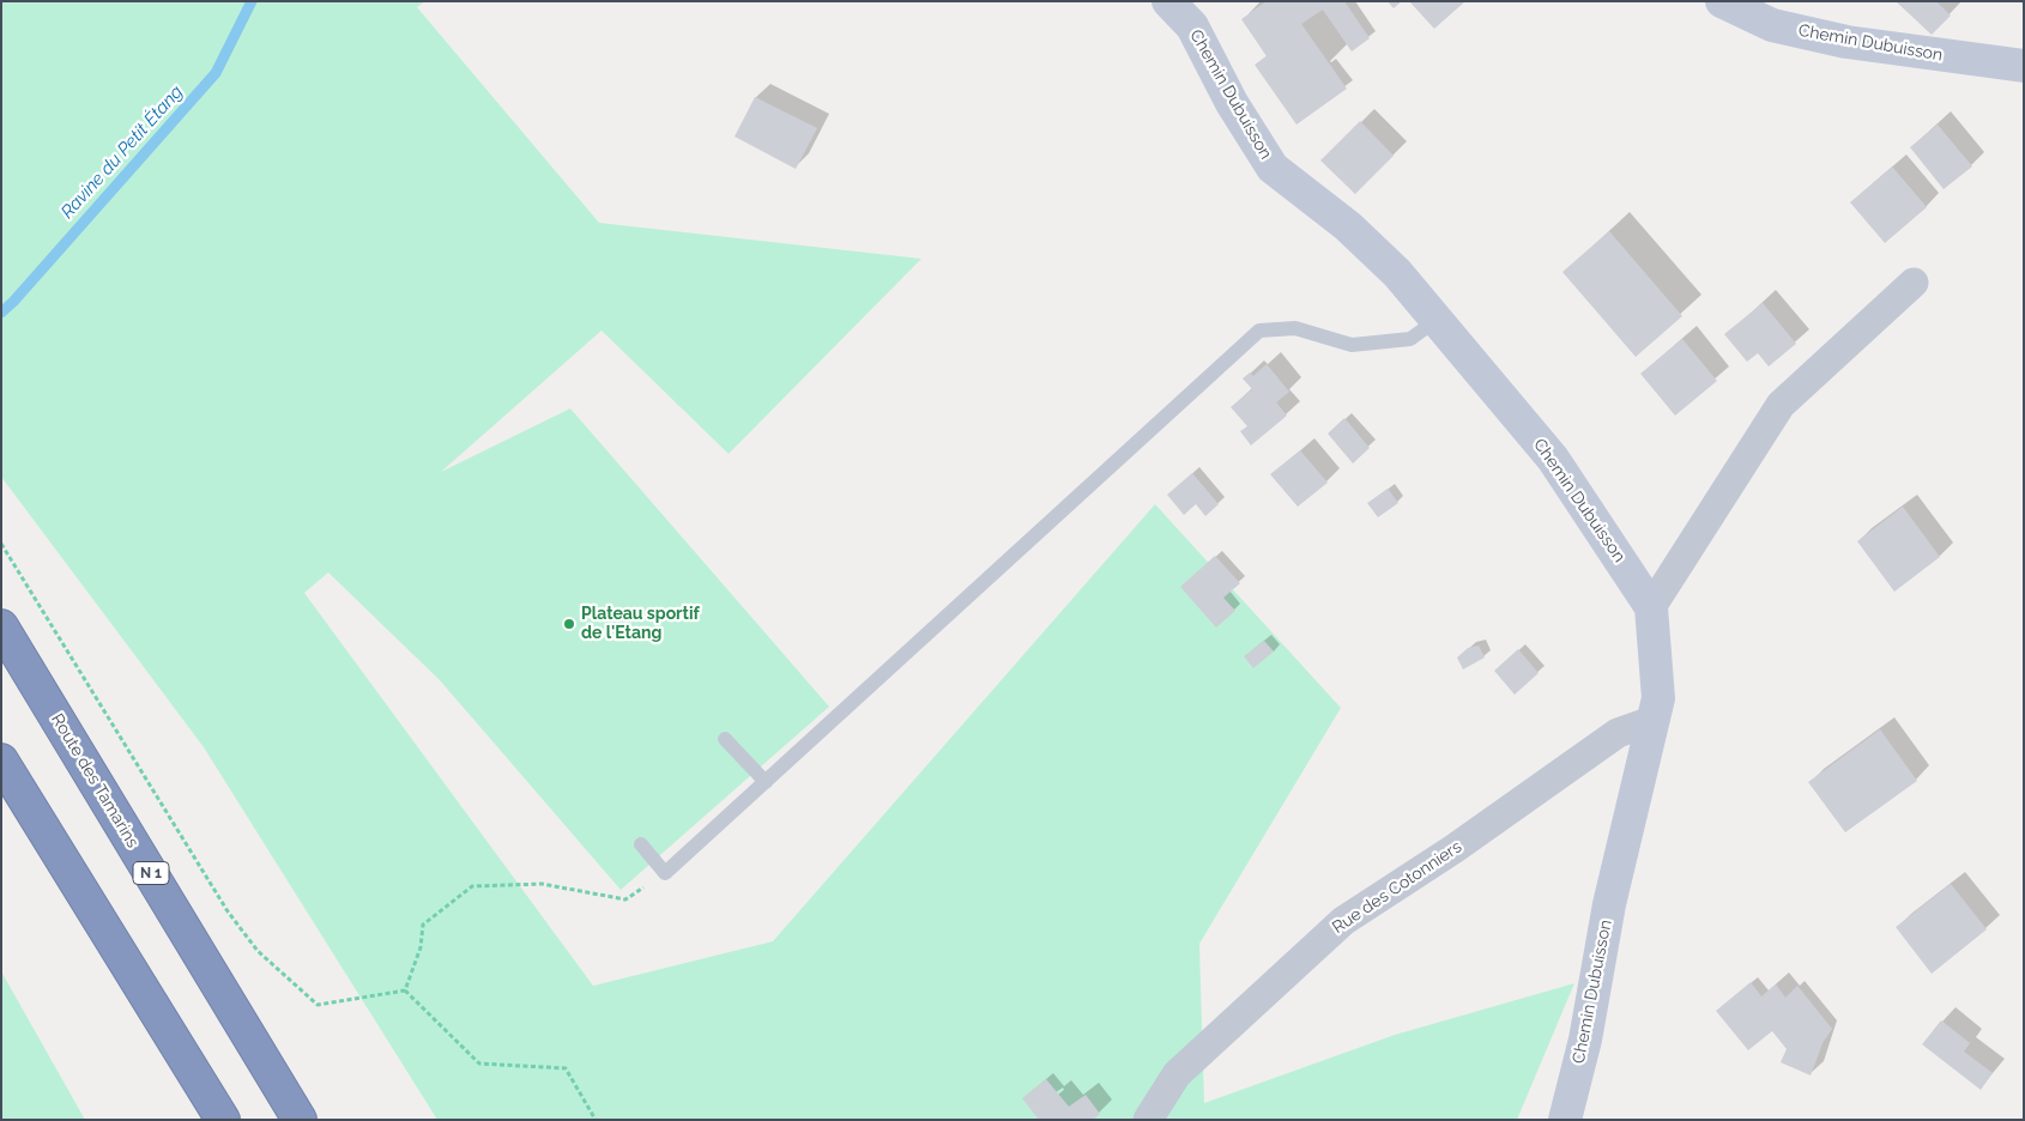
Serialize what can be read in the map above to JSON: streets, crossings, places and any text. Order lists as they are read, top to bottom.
{
  "streets": {
    "highway": ["Route des Tamarins", "N 1"],
    "main road": ["Chemin Dubuisson"],
    "street": ["Rue des Cotonniers"]
  },
  "crossings": [
    ["Chemin Dubuisson", "Rue des Cotonniers"]
  ],
  "water": ["Ravine du Petit Étang"],
  "places": ["Plateau sportif de l'Etang"]
}
